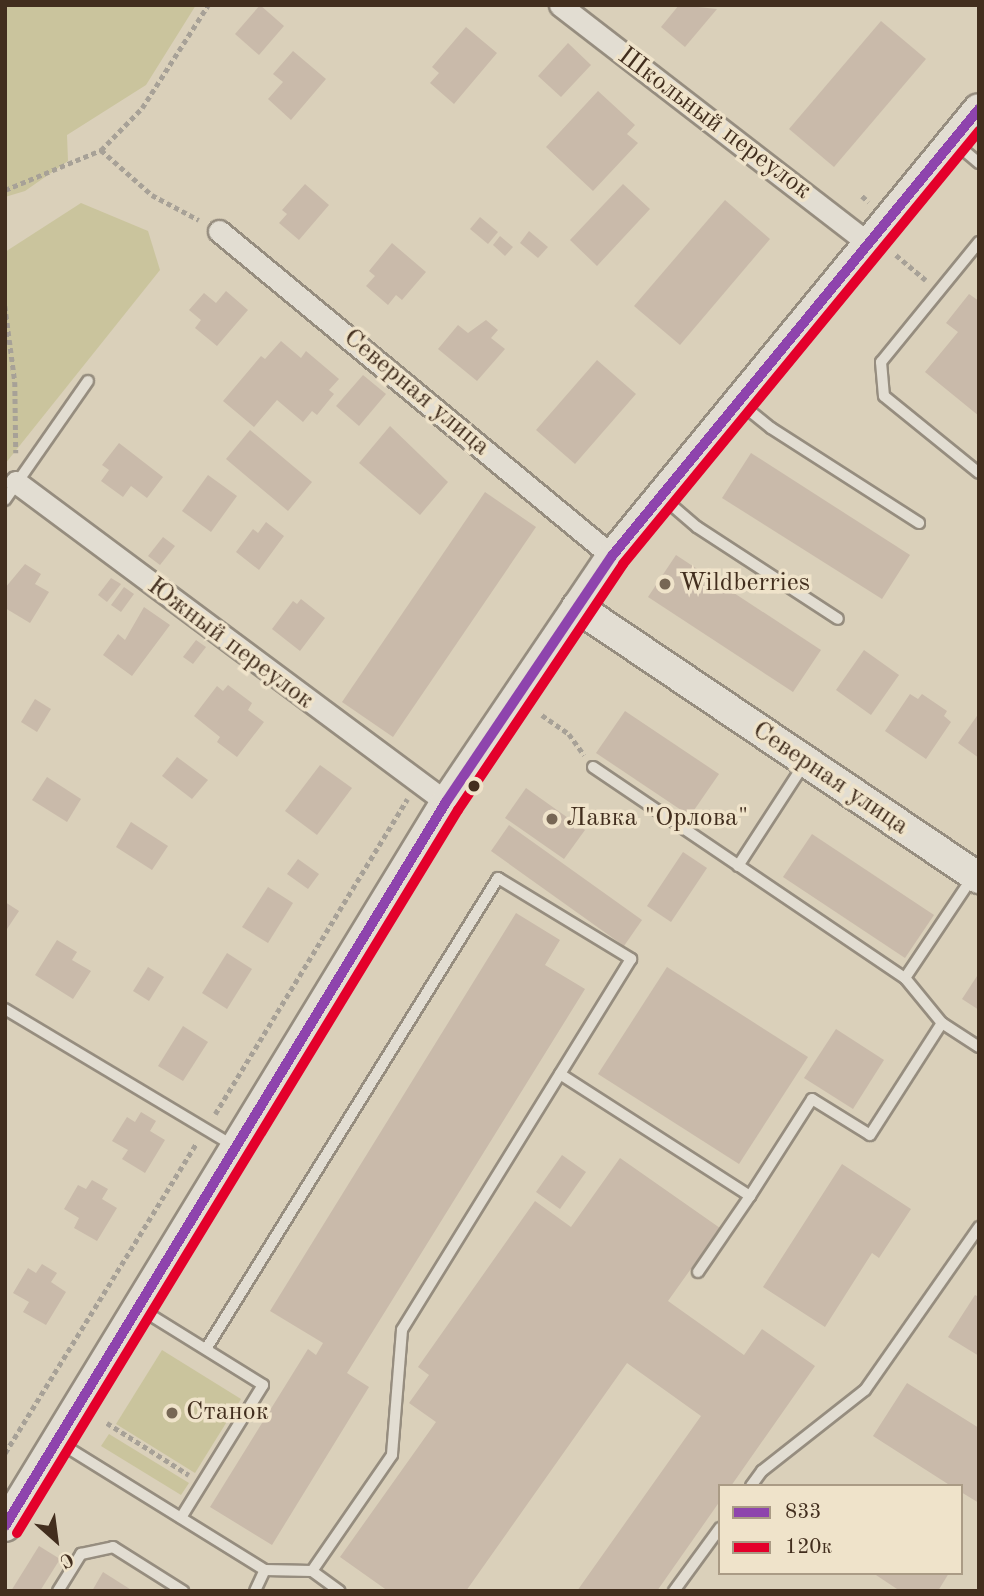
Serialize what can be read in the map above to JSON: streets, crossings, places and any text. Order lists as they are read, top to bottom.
{
  "streets": {
    "street": ["Школьный переулок", "Северная улица", "Южный переулок"]
  },
  "places": ["Wildberries", "Лавка \"Орлова\"", "Станок"],
  "lines": ["transit line 833", "transit line 120к"],
  "legend": ["833", "120к"],
  "north": "bottom right"
}
